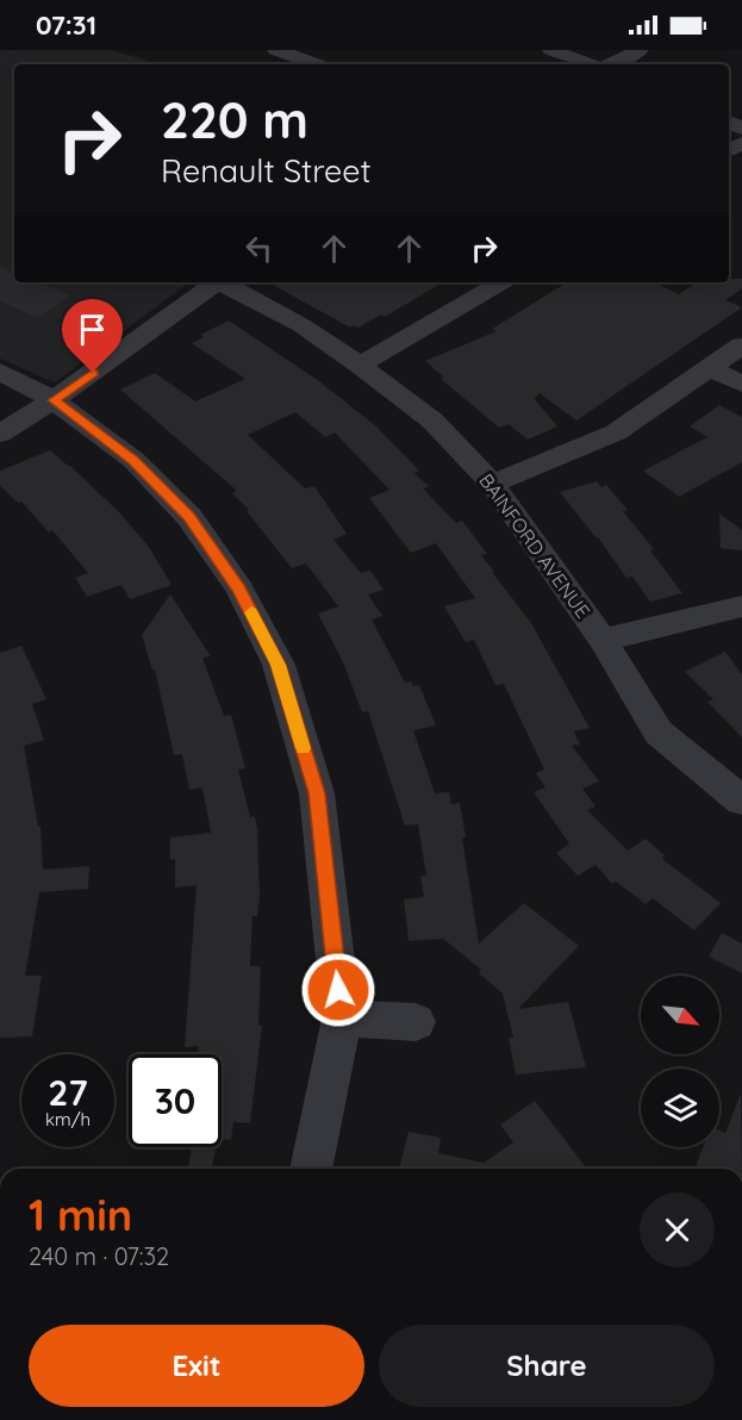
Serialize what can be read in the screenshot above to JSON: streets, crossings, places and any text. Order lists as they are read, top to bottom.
{
  "streets": {
    "street": ["BAINFORD AVENUE"]
  },
  "north": "bottom right",
  "page": {
    "status": "07:31",
    "turn": ["220 m", "Renault Street"],
    "speed": "27 km/h",
    "limit": "30",
    "heading": ["1 min", "240 m · 07:32"],
    "buttons": ["Exit", "Share"]
  }
}
